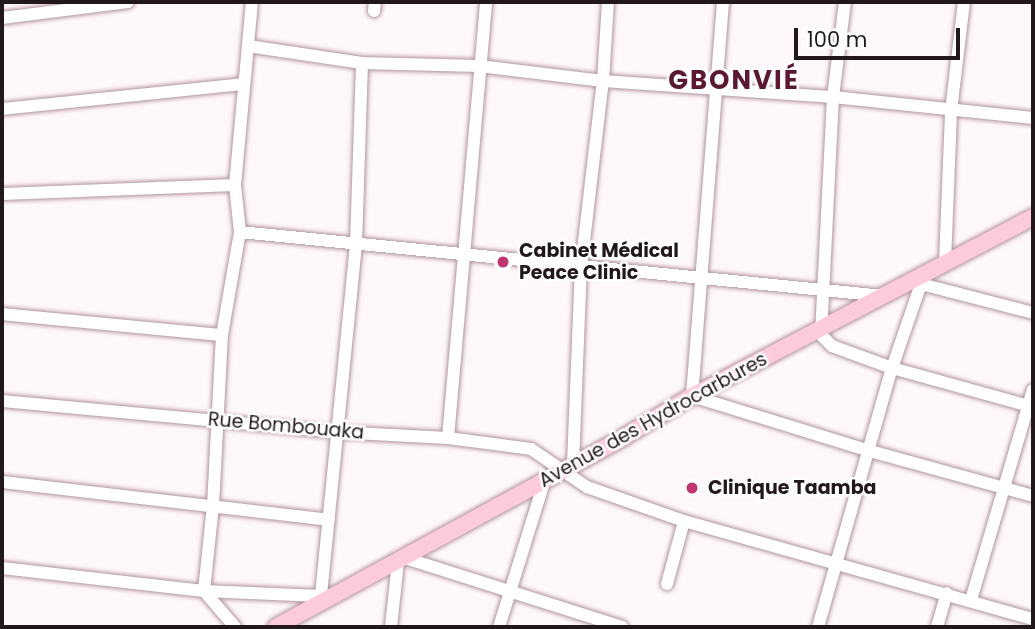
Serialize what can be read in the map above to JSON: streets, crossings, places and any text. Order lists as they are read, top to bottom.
{
  "streets": {
    "main road": ["Avenue des Hydrocarbures"],
    "street": ["Rue Bombouaka"]
  },
  "crossings": [
    ["Avenue des Hydrocarbures", "Rue Bombouaka"]
  ],
  "districts": ["GBONVIÉ"],
  "places": ["Cabinet Médical Peace Clinic", "Clinique Taamba"],
  "scale_bar": "100 m"
}
